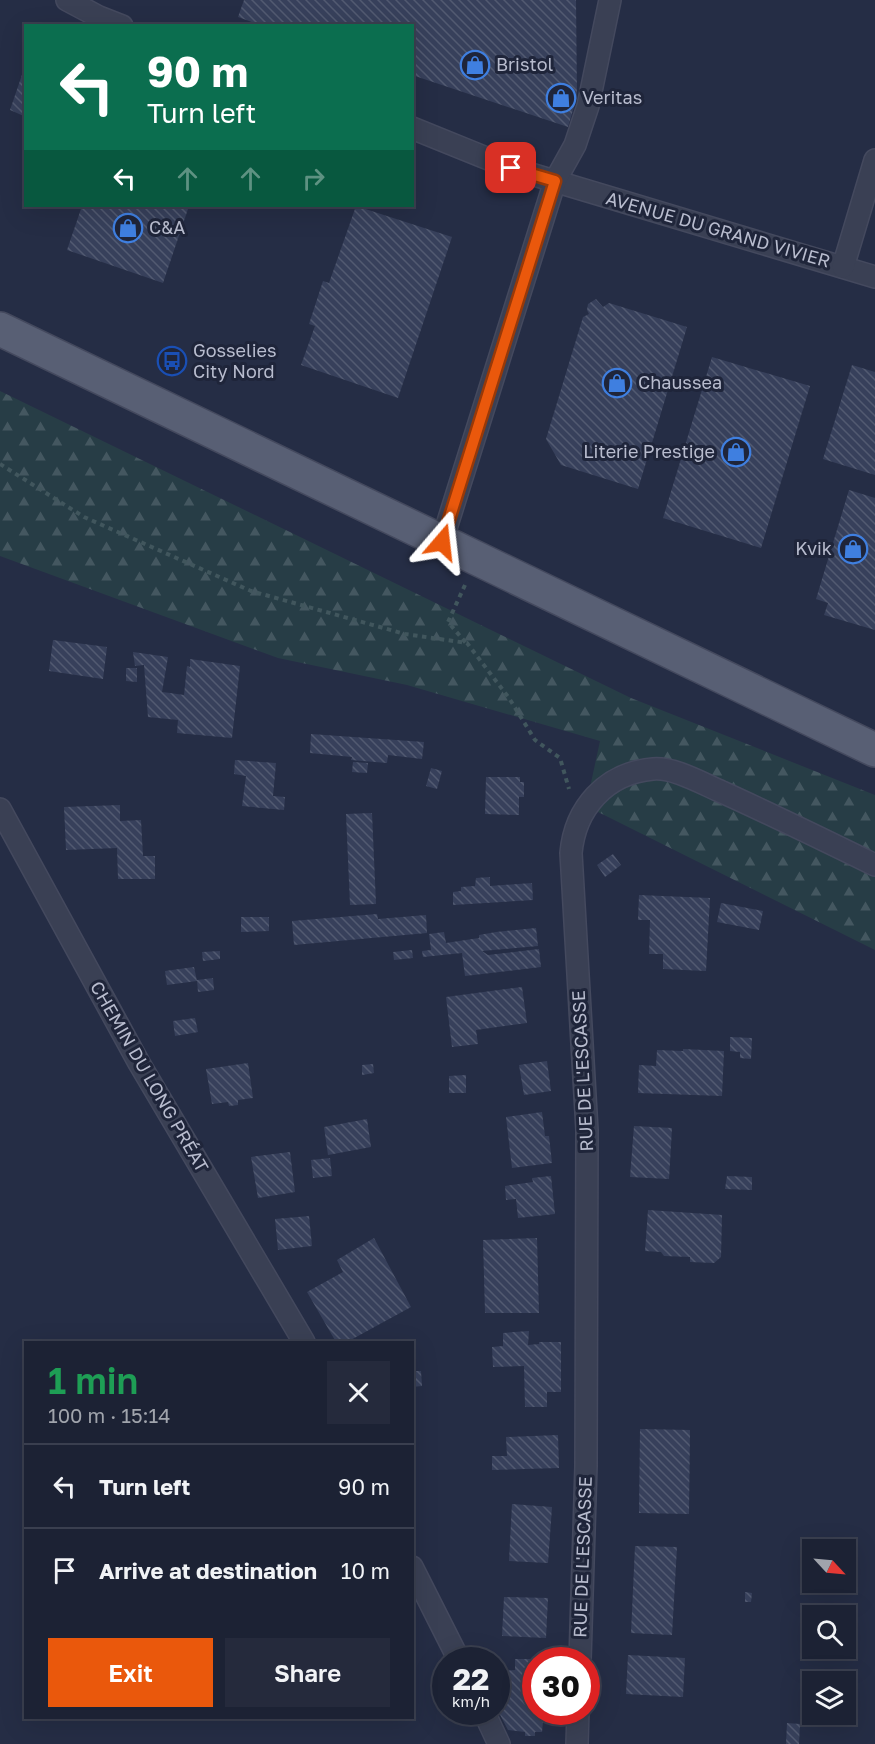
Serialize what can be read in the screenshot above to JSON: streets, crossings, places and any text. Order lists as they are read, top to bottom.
{
  "streets": {
    "street": ["AVENUE DU GRAND VIVIER", "RUE DE L'ESCASSE", "CHEMIN DU LONG PRÉAT"]
  },
  "places": {
    "shop": [
      "Bristol",
      "Veritas",
      "C&A",
      "Chaussea",
      "Literie Prestige",
      "Kvik"
    ],
    "bus stop": ["Gosselies City Nord"]
  },
  "north": "bottom right",
  "page": {
    "turn": ["90 m", "Turn left"],
    "heading": ["1 min", "100 m · 15:14"],
    "list": [
      {
        "name": "Turn left",
        "value": "90 m"
      },
      {
        "name": "Arrive at destination",
        "value": "10 m"
      }
    ],
    "buttons": ["Exit", "Share"],
    "speed": "22 km/h",
    "limit": "30"
  }
}
